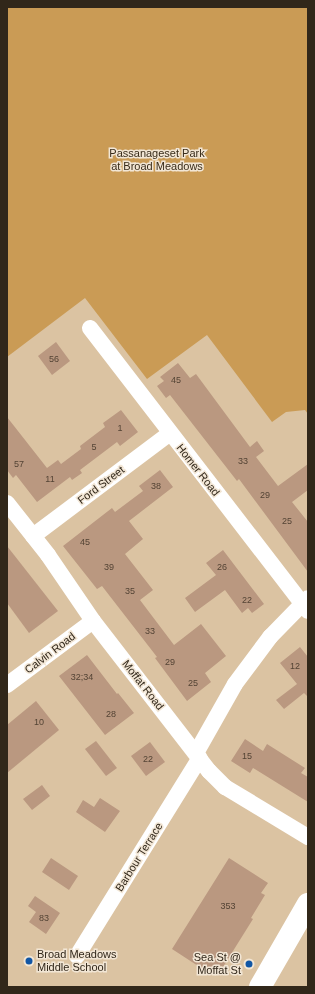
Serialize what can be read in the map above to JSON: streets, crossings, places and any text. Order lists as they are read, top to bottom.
{
  "streets": {
    "street": [
      "Homer Road",
      "Ford Street",
      "Calvin Road",
      "Moffat Road",
      "Barbour Terrace"
    ]
  },
  "crossings": [
    ["Homer Road", "Ford Street"],
    ["Homer Road", "Barbour Terrace"],
    ["Ford Street", "Moffat Road"],
    ["Calvin Road", "Moffat Road"],
    ["Moffat Road", "Barbour Terrace"]
  ],
  "parks": ["Passanageset Park at Broad Meadows"],
  "places": ["Broad Meadows Middle School", "Sea St @ Moffat St"],
  "house_numbers": [
    "56",
    "45",
    "1",
    "5",
    "33",
    "57",
    "11",
    "38",
    "29",
    "25",
    "45",
    "39",
    "26",
    "35",
    "22",
    "33",
    "29",
    "12",
    "32;34",
    "25",
    "28",
    "10",
    "15",
    "22",
    "353",
    "83"
  ]
}
